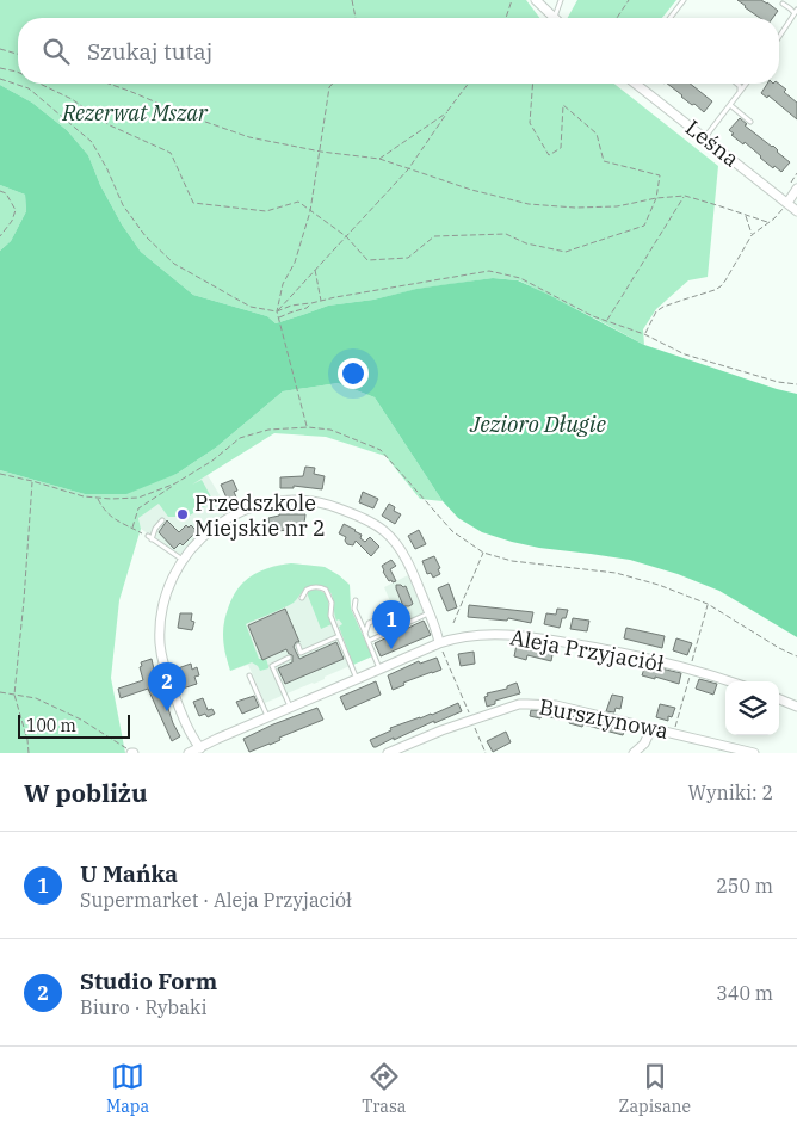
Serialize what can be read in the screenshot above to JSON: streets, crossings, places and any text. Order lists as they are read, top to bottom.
{
  "streets": {
    "street": ["Leśna", "Aleja Przyjaciół", "Bursztynowa"]
  },
  "water": ["Jezioro Długie"],
  "parks": ["Rezerwat Mszar"],
  "places": ["Przedszkole Miejskie nr 2"],
  "scale_bar": "100 m",
  "page": {
    "search": "Szukaj tutaj",
    "pins": ["1", "2"],
    "scale": "100 m",
    "heading": ["W pobliżu", "Wyniki: 2"],
    "list": [
      {
        "mark": "1",
        "name": "U Mańka",
        "note": "Supermarket · Aleja Przyjaciół",
        "value": "250 m"
      },
      {
        "mark": "2",
        "name": "Studio Form",
        "note": "Biuro · Rybaki",
        "value": "340 m"
      }
    ],
    "nav": ["Mapa", "Trasa", "Zapisane"]
  }
}
